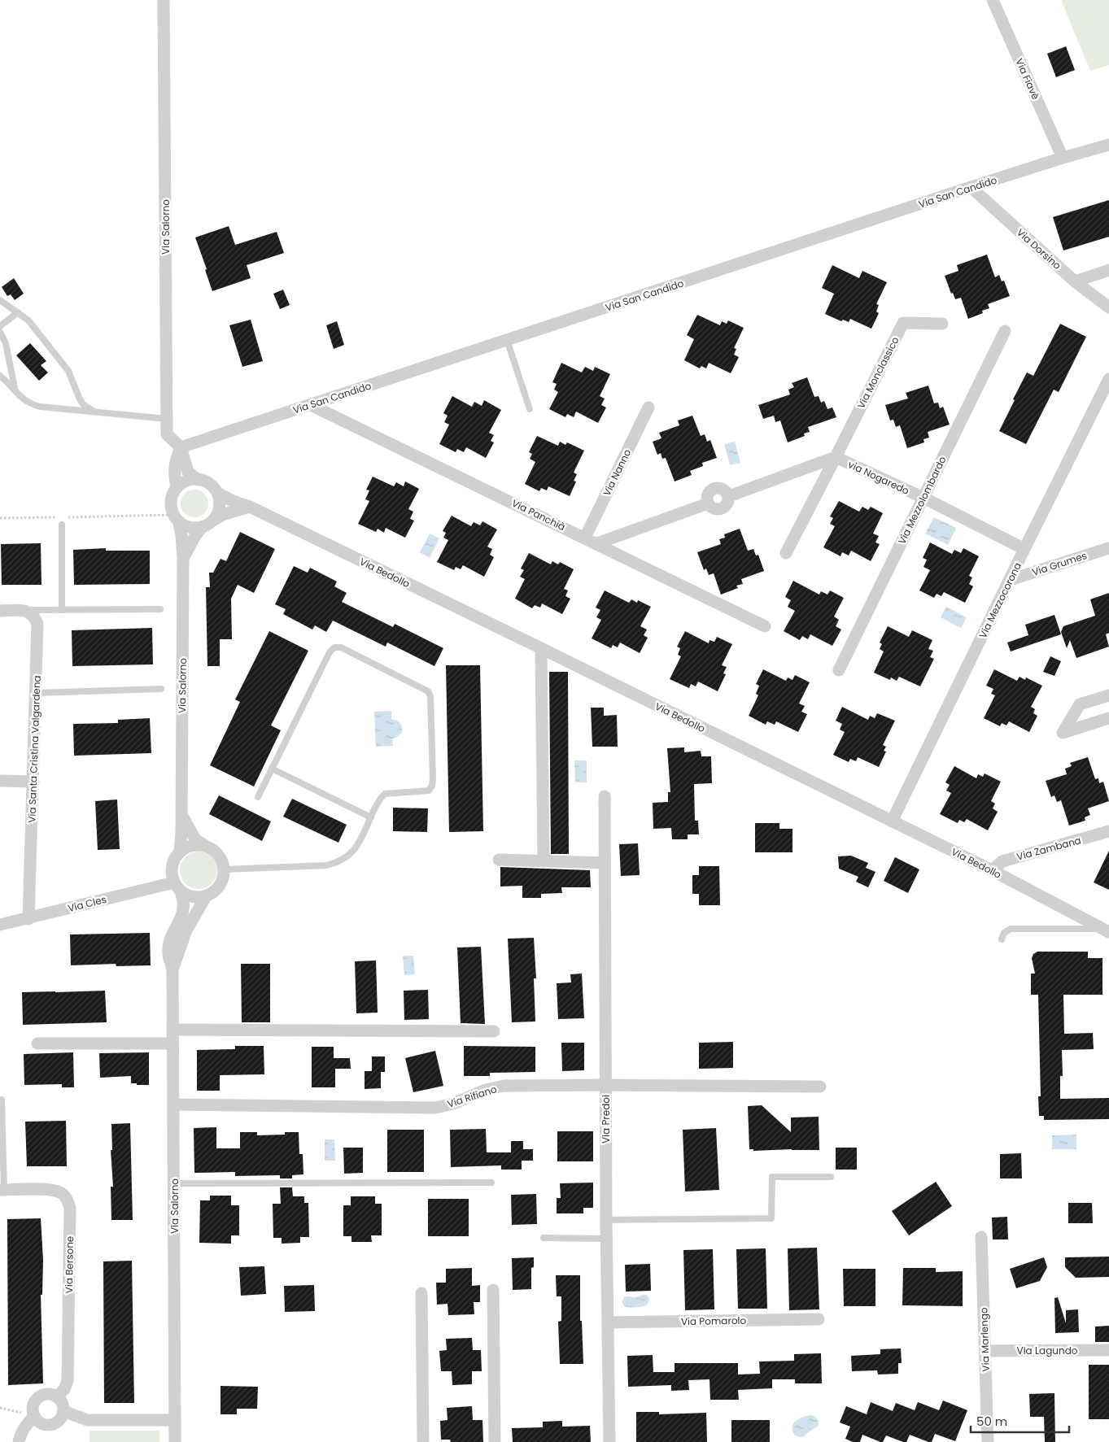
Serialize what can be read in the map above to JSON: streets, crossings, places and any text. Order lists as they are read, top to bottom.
{
  "streets": {
    "street": [
      "Via Fiavè",
      "Via San Candido",
      "Via Salorno",
      "Via Dorsino",
      "Via Monclassico",
      "Via Nanno",
      "via Nogaredo",
      "Via Mezzolombardo",
      "Via Panchià",
      "Via Grumes",
      "Via Bedollo",
      "Via Mezzocorona",
      "Via Santa Cristina Valgardena",
      "Via Zambana",
      "Via Cles",
      "Via Rifiano",
      "Via Predoi",
      "Via Bersone",
      "Via Pomarolo",
      "Via Marlengo",
      "Via Lagundo"
    ]
  },
  "crossings": [
    ["Via Fiavè", "Via San Candido"],
    ["Via San Candido", "Via Salorno"],
    ["Via San Candido", "Via Dorsino"],
    ["Via San Candido", "Via Panchià"],
    ["Via Salorno", "Via Bedollo"],
    ["Via Salorno", "Via Cles"],
    ["Via Salorno", "Via Rifiano"],
    ["Via Monclassico", "via Nogaredo"],
    ["Via Nanno", "Via Panchià"],
    ["via Nogaredo", "Via Mezzolombardo"],
    ["via Nogaredo", "Via Panchià"],
    ["via Nogaredo", "Via Mezzocorona"],
    ["Via Grumes", "Via Mezzocorona"],
    ["Via Bedollo", "Via Mezzocorona"],
    ["Via Bedollo", "Via Zambana"],
    ["Via Santa Cristina Valgardena", "Via Cles"],
    ["Via Rifiano", "Via Predoi"],
    ["Via Predoi", "Via Pomarolo"],
    ["Via Marlengo", "Via Lagundo"]
  ],
  "scale_bar": "50 m"
}
